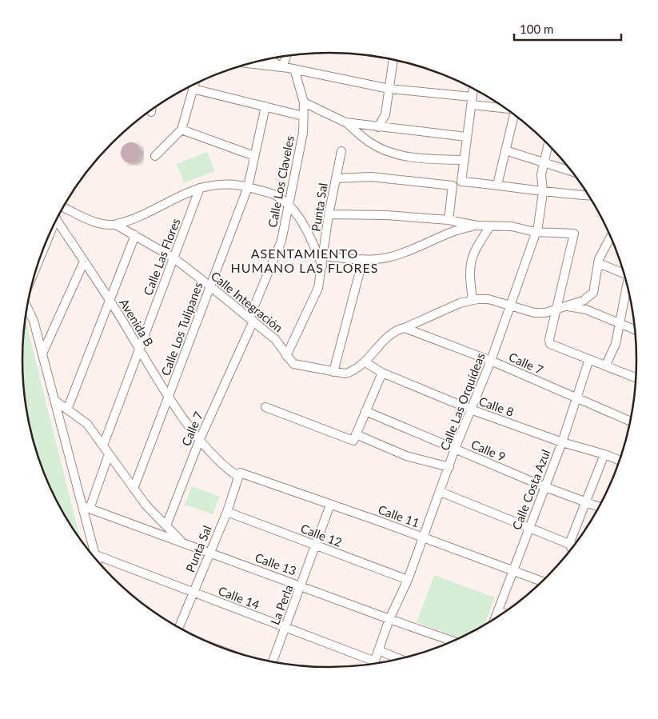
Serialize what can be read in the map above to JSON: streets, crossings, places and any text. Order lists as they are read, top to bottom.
{
  "streets": {
    "street": [
      "Calle Los Claveles",
      "Punta Sal",
      "Calle Las Flores",
      "Calle Integración",
      "Avenida B",
      "Calle Los Tulipanes",
      "Calle 7",
      "Calle Las Orquídeas",
      "Calle 8",
      "Calle 9",
      "Calle Costa Azul",
      "Calle 11",
      "Calle 12",
      "Calle 13",
      "Calle 14",
      "La Perla"
    ]
  },
  "crossings": [
    ["Calle Los Claveles", "Calle Integración"],
    ["Calle Los Claveles", "Calle 7"],
    ["Punta Sal", "Calle Integración"],
    ["Punta Sal", "Avenida B"],
    ["Punta Sal", "Calle 11"],
    ["Punta Sal", "Calle 12"],
    ["Punta Sal", "Calle 13"],
    ["Punta Sal", "Calle 14"],
    ["Calle Las Flores", "Calle Integración"],
    ["Calle Las Flores", "Avenida B"],
    ["Calle Integración", "Calle Los Tulipanes"],
    ["Calle Integración", "Calle 7"],
    ["Calle Integración", "Calle Las Orquídeas"],
    ["Calle Integración", "Calle 8"],
    ["Avenida B", "Calle Los Tulipanes"],
    ["Avenida B", "Calle 7"],
    ["Avenida B", "Calle 11"],
    ["Calle 7", "Calle Las Orquídeas"],
    ["Calle 7", "Calle Costa Azul"],
    ["Calle Las Orquídeas", "Calle 8"],
    ["Calle Las Orquídeas", "Calle 9"],
    ["Calle Las Orquídeas", "Calle 11"],
    ["Calle Las Orquídeas", "Calle 12"],
    ["Calle Las Orquídeas", "Calle 13"],
    ["Calle 8", "Calle Costa Azul"],
    ["Calle 9", "Calle Costa Azul"],
    ["Calle Costa Azul", "Calle 11"],
    ["Calle 11", "La Perla"],
    ["Calle 12", "La Perla"],
    ["Calle 13", "La Perla"],
    ["Calle 14", "La Perla"]
  ],
  "districts": ["ASENTAMIENTO HUMANO LAS FLORES"],
  "scale_bar": "100 m"
}
